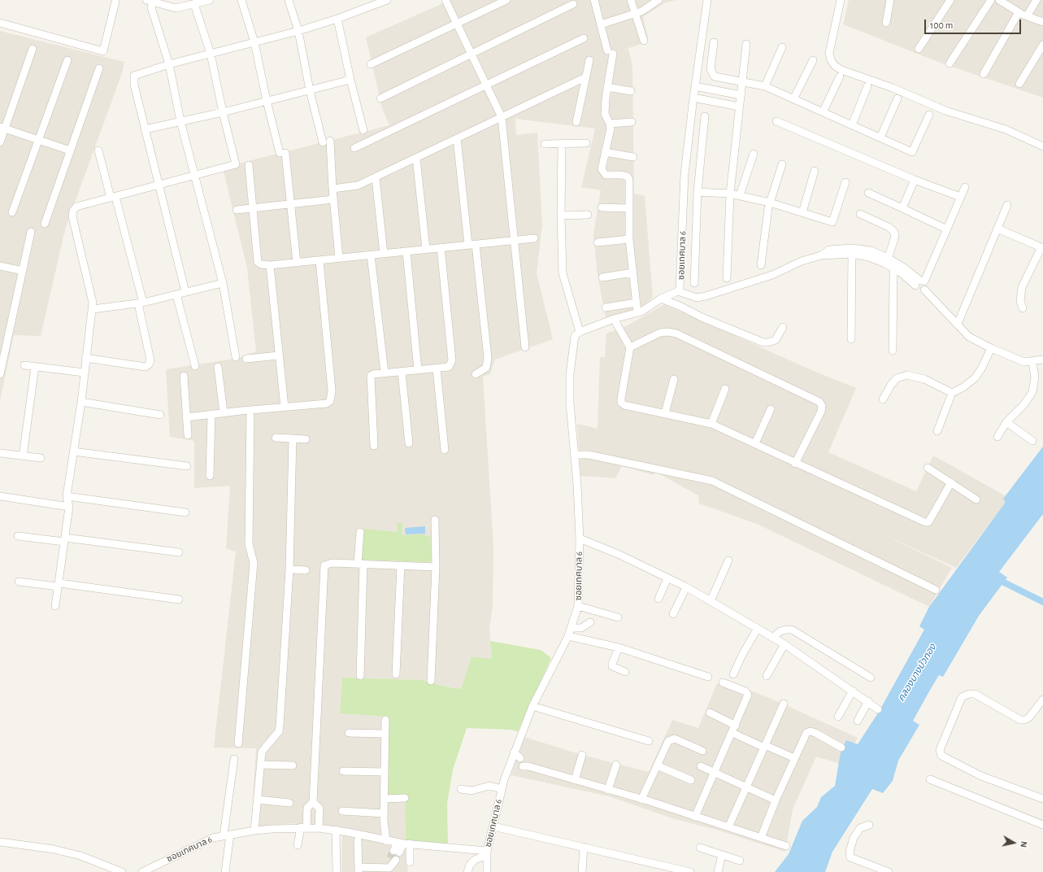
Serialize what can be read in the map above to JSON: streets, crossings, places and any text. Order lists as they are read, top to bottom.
{
  "streets": {
    "street": ["ซอยเทศบาล 6"]
  },
  "water": ["คลองบางบัวทอง"],
  "scale_bar": "100 m",
  "north": "right"
}
